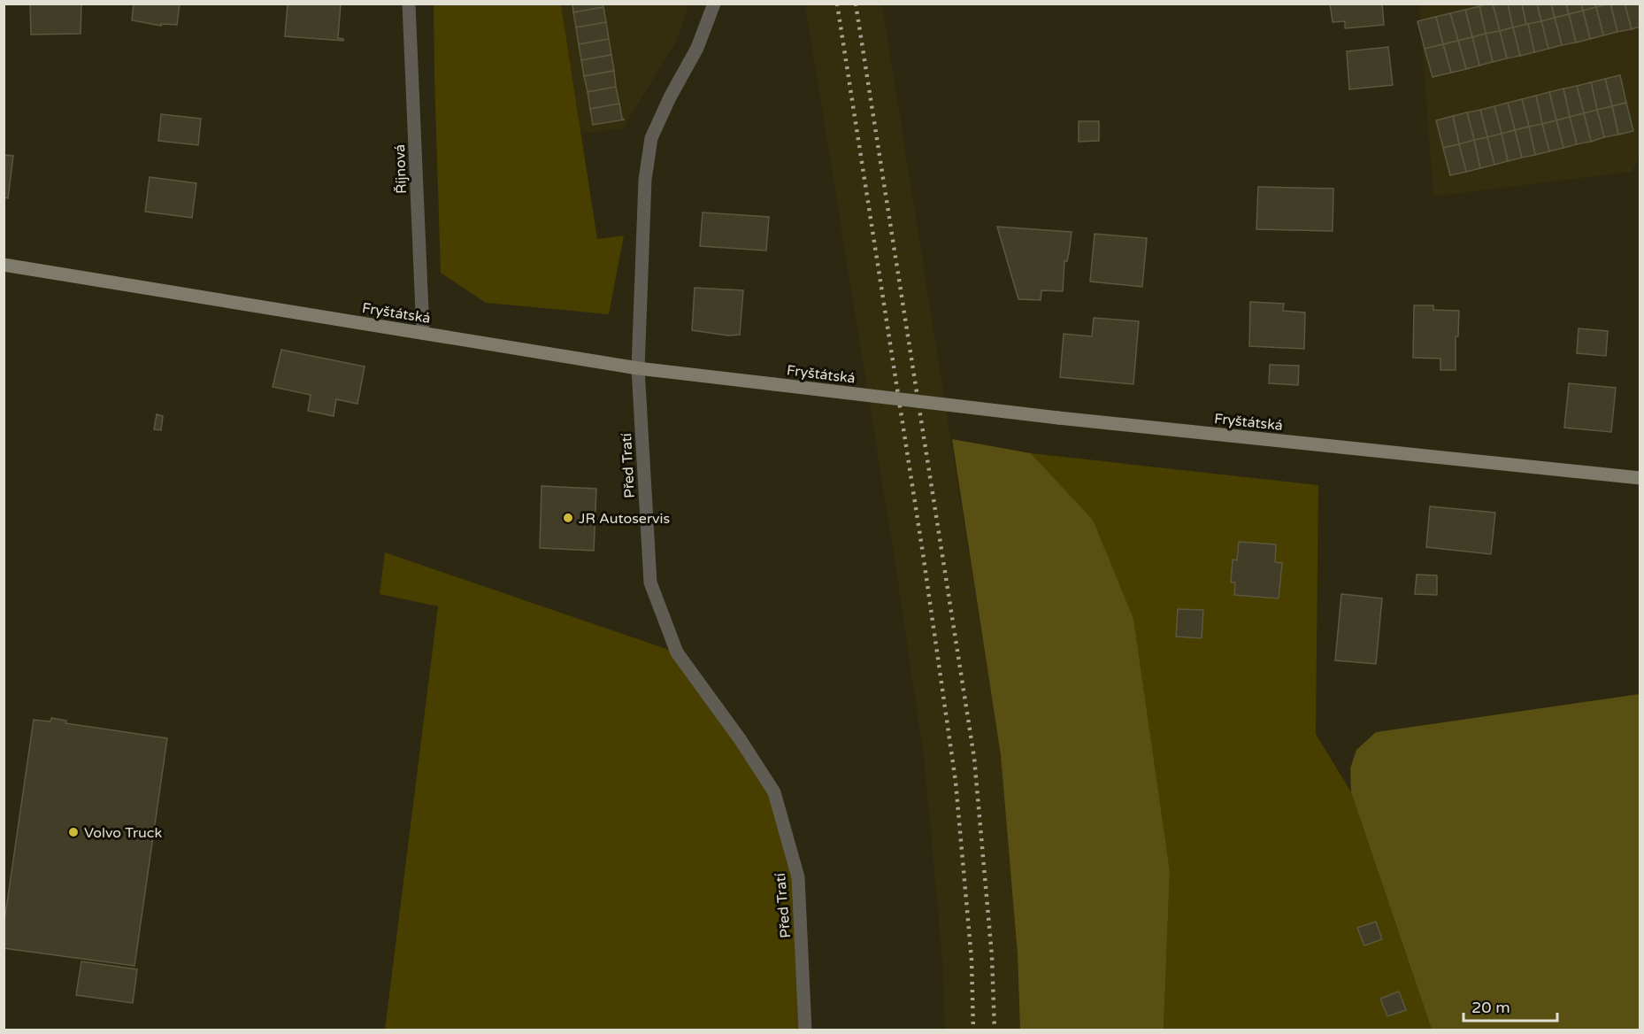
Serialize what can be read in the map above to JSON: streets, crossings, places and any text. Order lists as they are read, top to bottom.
{
  "streets": {
    "street": ["Říjnová", "Fryštátská", "Před Tratí"]
  },
  "crossings": [
    ["Říjnová", "Fryštátská"],
    ["Fryštátská", "Před Tratí"]
  ],
  "places": ["JR Autoservis", "Volvo Truck"],
  "scale_bar": "20 m"
}
